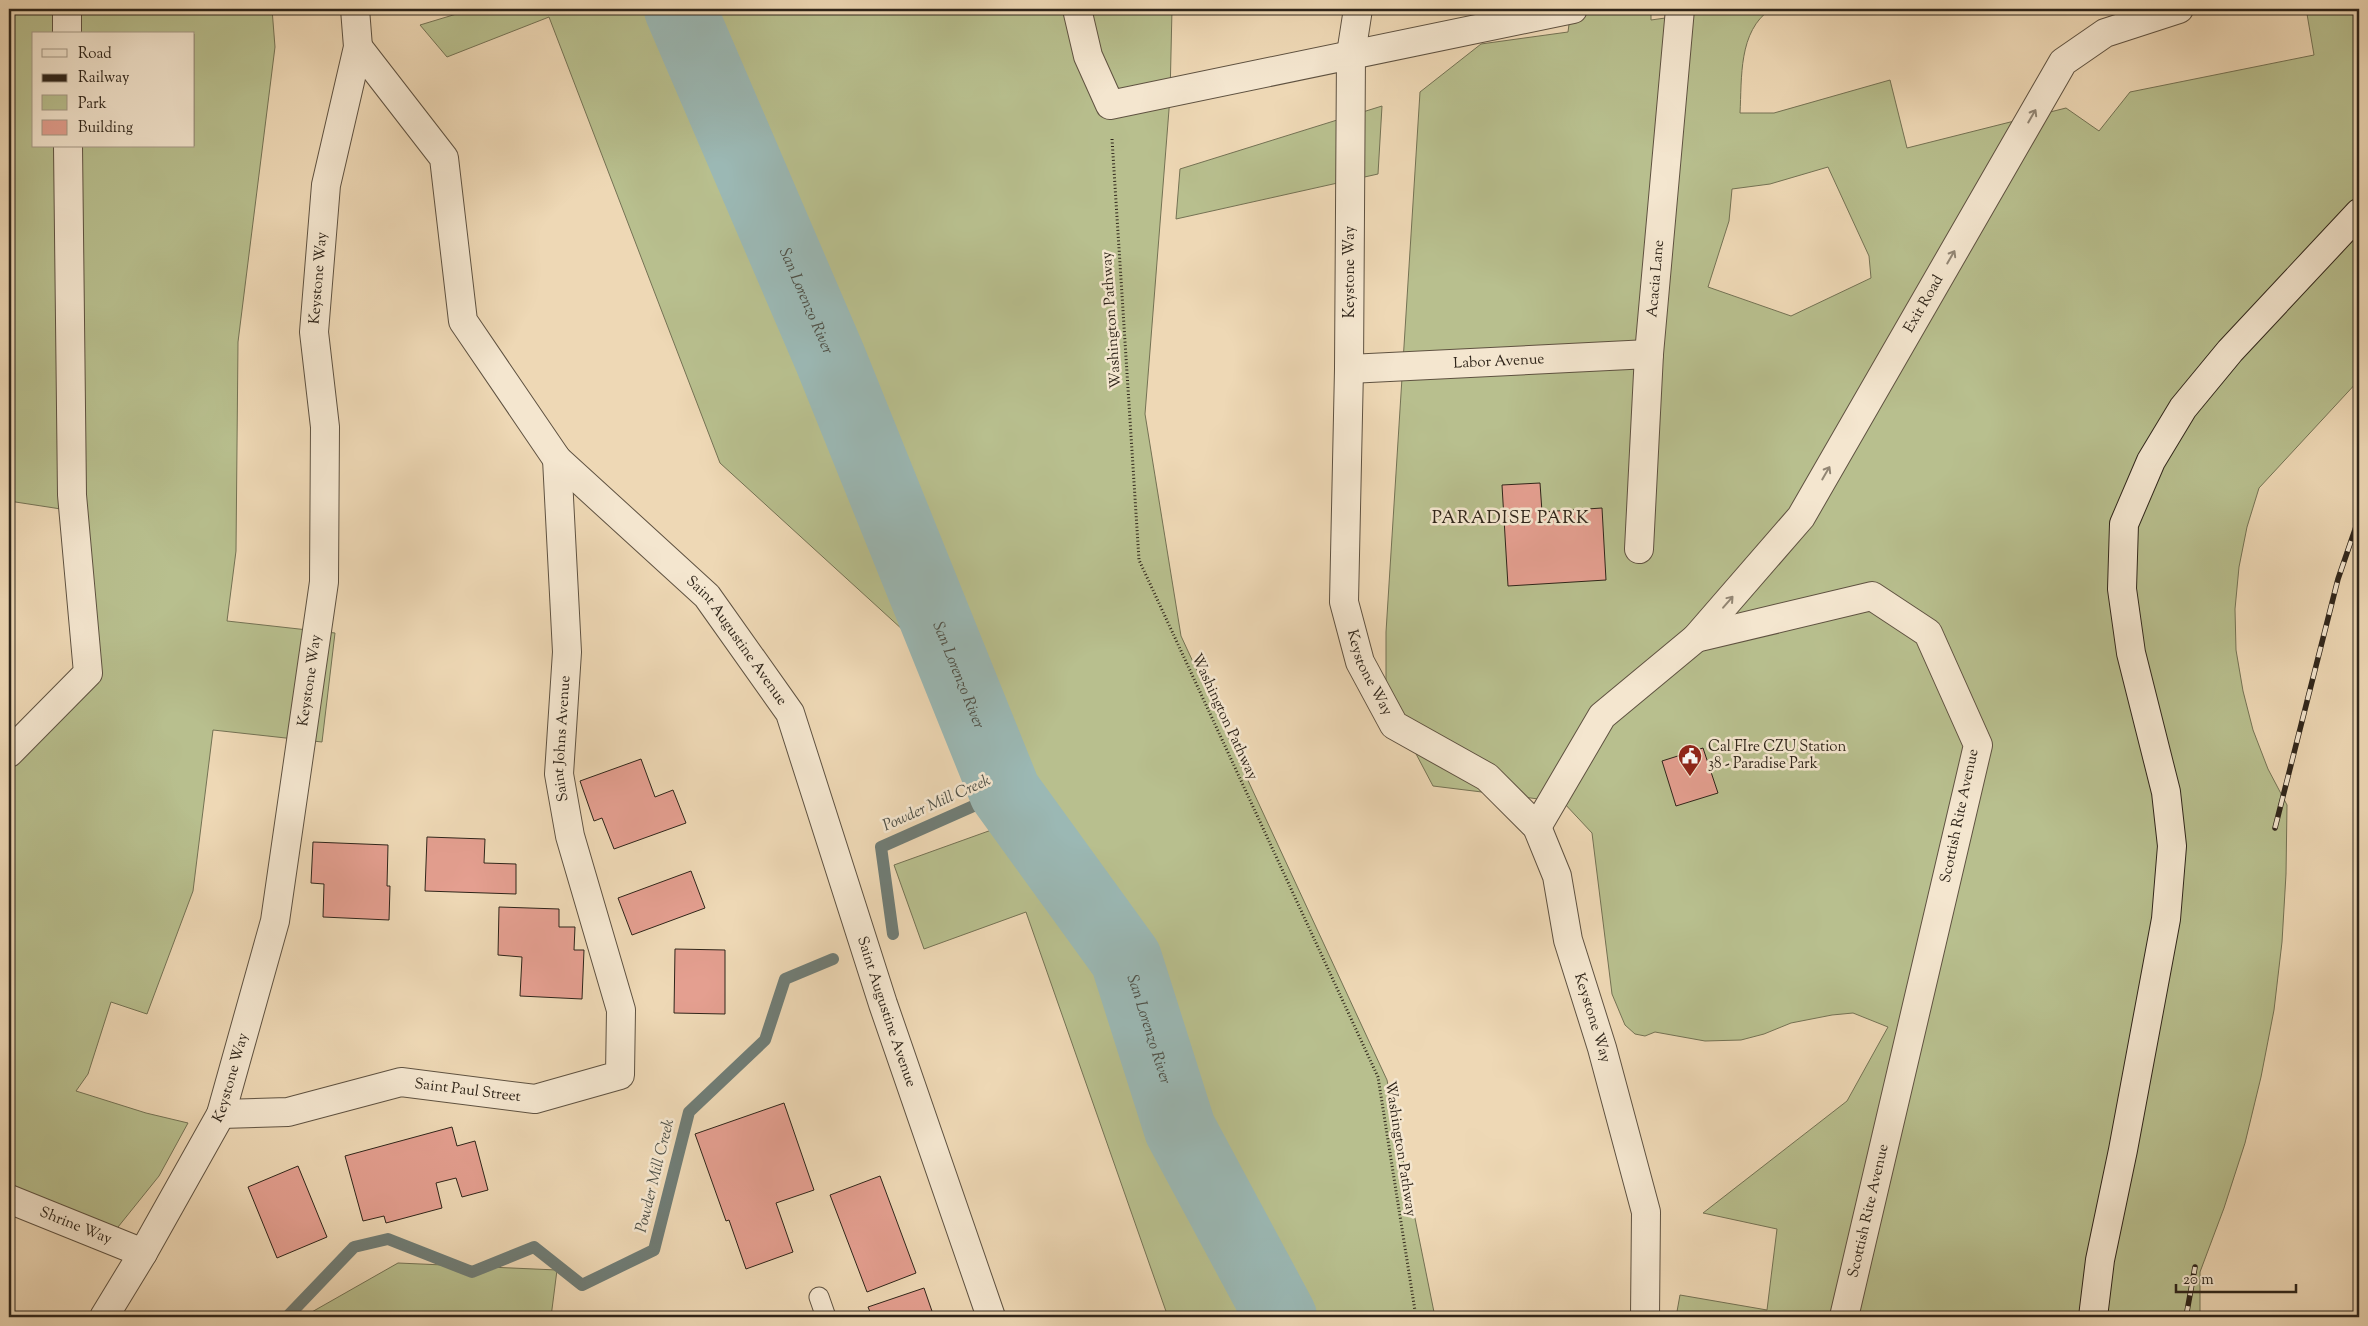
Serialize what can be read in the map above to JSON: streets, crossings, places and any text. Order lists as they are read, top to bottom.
{
  "streets": {
    "street": [
      "Keystone Way",
      "Acacia Lane",
      "Exit Road",
      "Labor Avenue",
      "Saint Augustine Avenue",
      "Saint Johns Avenue",
      "Scottish Rite Avenue",
      "Saint Paul Street",
      "Shrine Way"
    ],
    "path": ["Washington Pathway"]
  },
  "crossings": [
    ["Keystone Way", "Labor Avenue"],
    ["Keystone Way", "Saint Augustine Avenue"],
    ["Keystone Way", "Scottish Rite Avenue"],
    ["Keystone Way", "Saint Paul Street"],
    ["Keystone Way", "Shrine Way"],
    ["Acacia Lane", "Labor Avenue"],
    ["Exit Road", "Scottish Rite Avenue"],
    ["Saint Augustine Avenue", "Saint Johns Avenue"],
    ["Saint Johns Avenue", "Saint Paul Street"]
  ],
  "one_way": ["Exit Road"],
  "districts": ["PARADISE PARK"],
  "water": ["San Lorenzo River", "Powder Mill Creek"],
  "places": {
    "public building": ["Cal FIre CZU Station 38 - Paradise Park"]
  },
  "legend": [
    "Road",
    "Railway",
    "Park",
    "Building"
  ],
  "scale_bar": "20 m"
}
